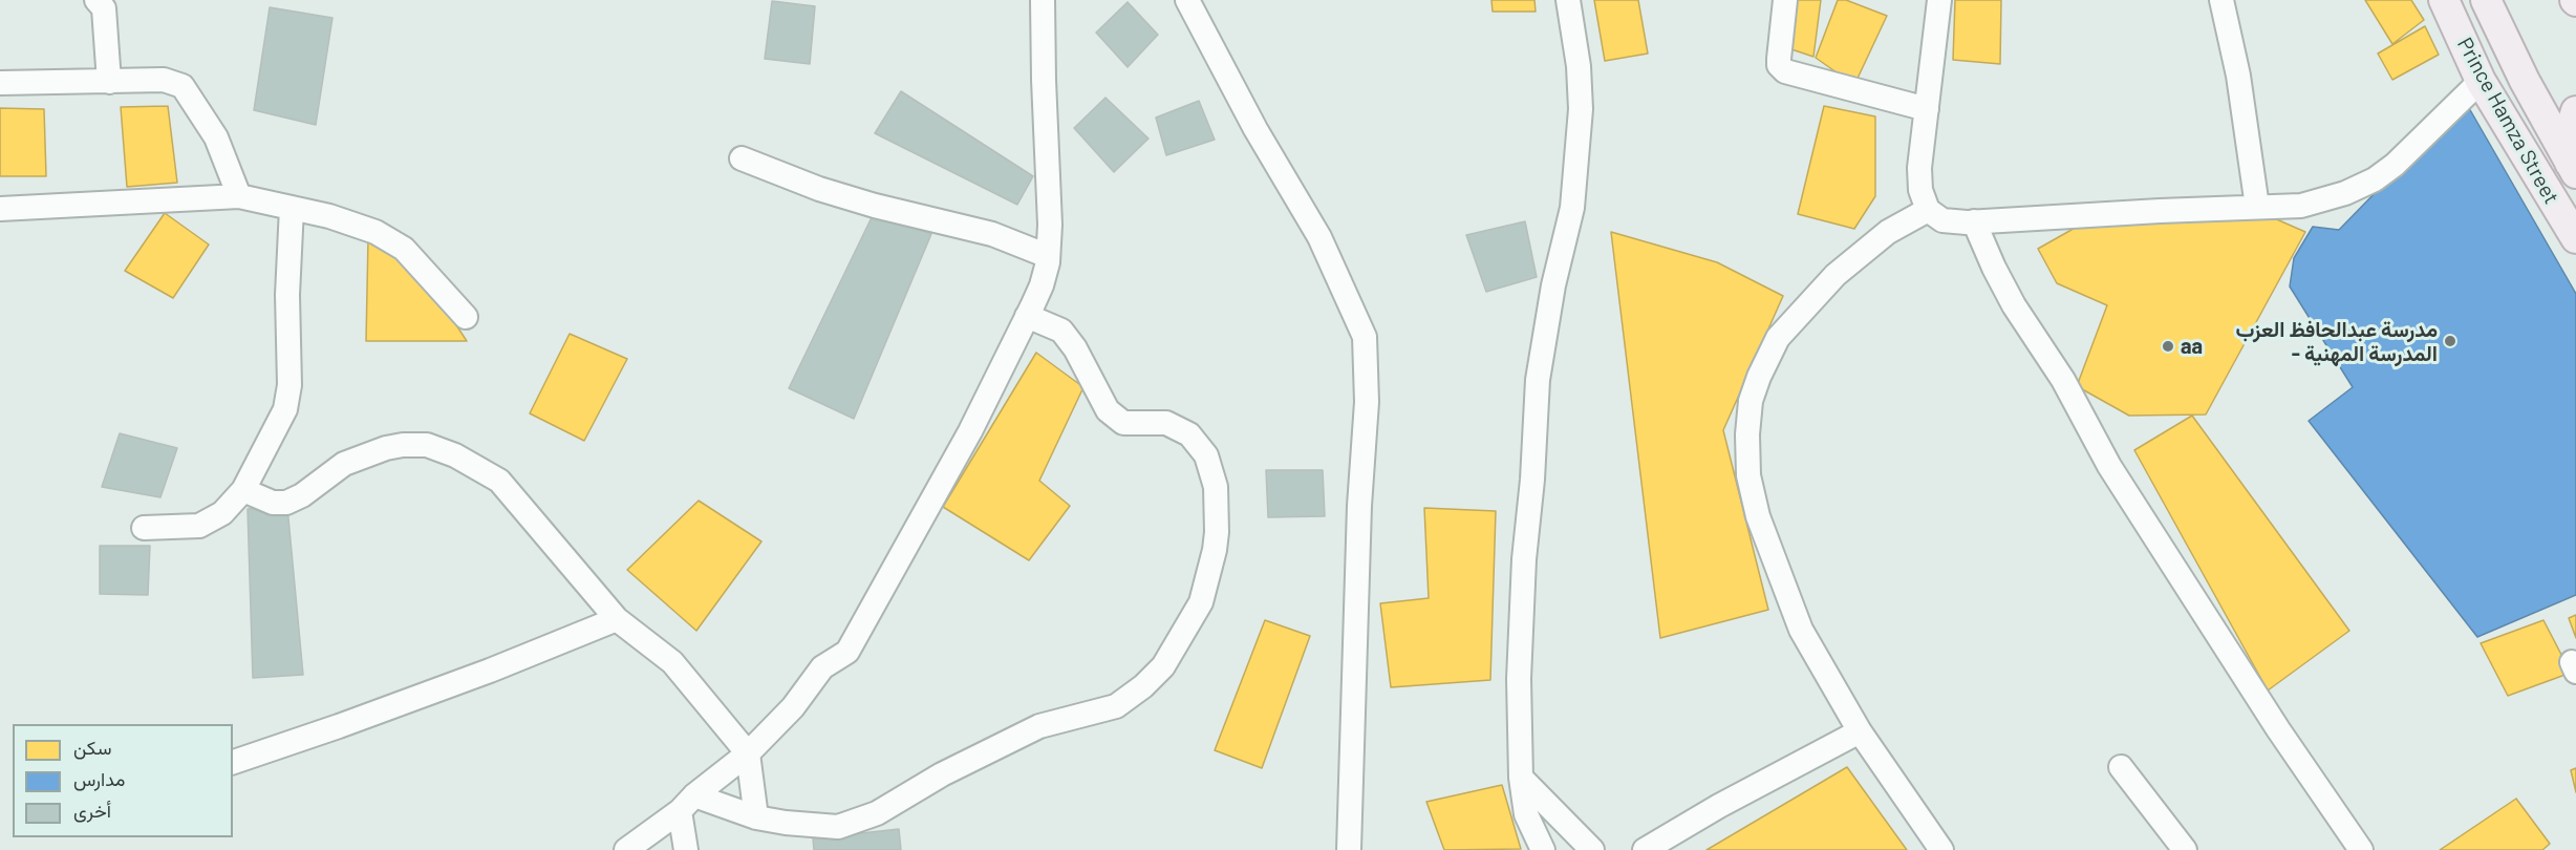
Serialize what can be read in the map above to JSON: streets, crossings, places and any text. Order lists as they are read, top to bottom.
{
  "streets": {
    "main road": ["Prince Hamza Street"]
  },
  "places": ["مدرسة عبدالحافظ العزب - المدرسة المهنية", "aa"],
  "legend": ["سكن", "مدارس", "أخرى"]
}
